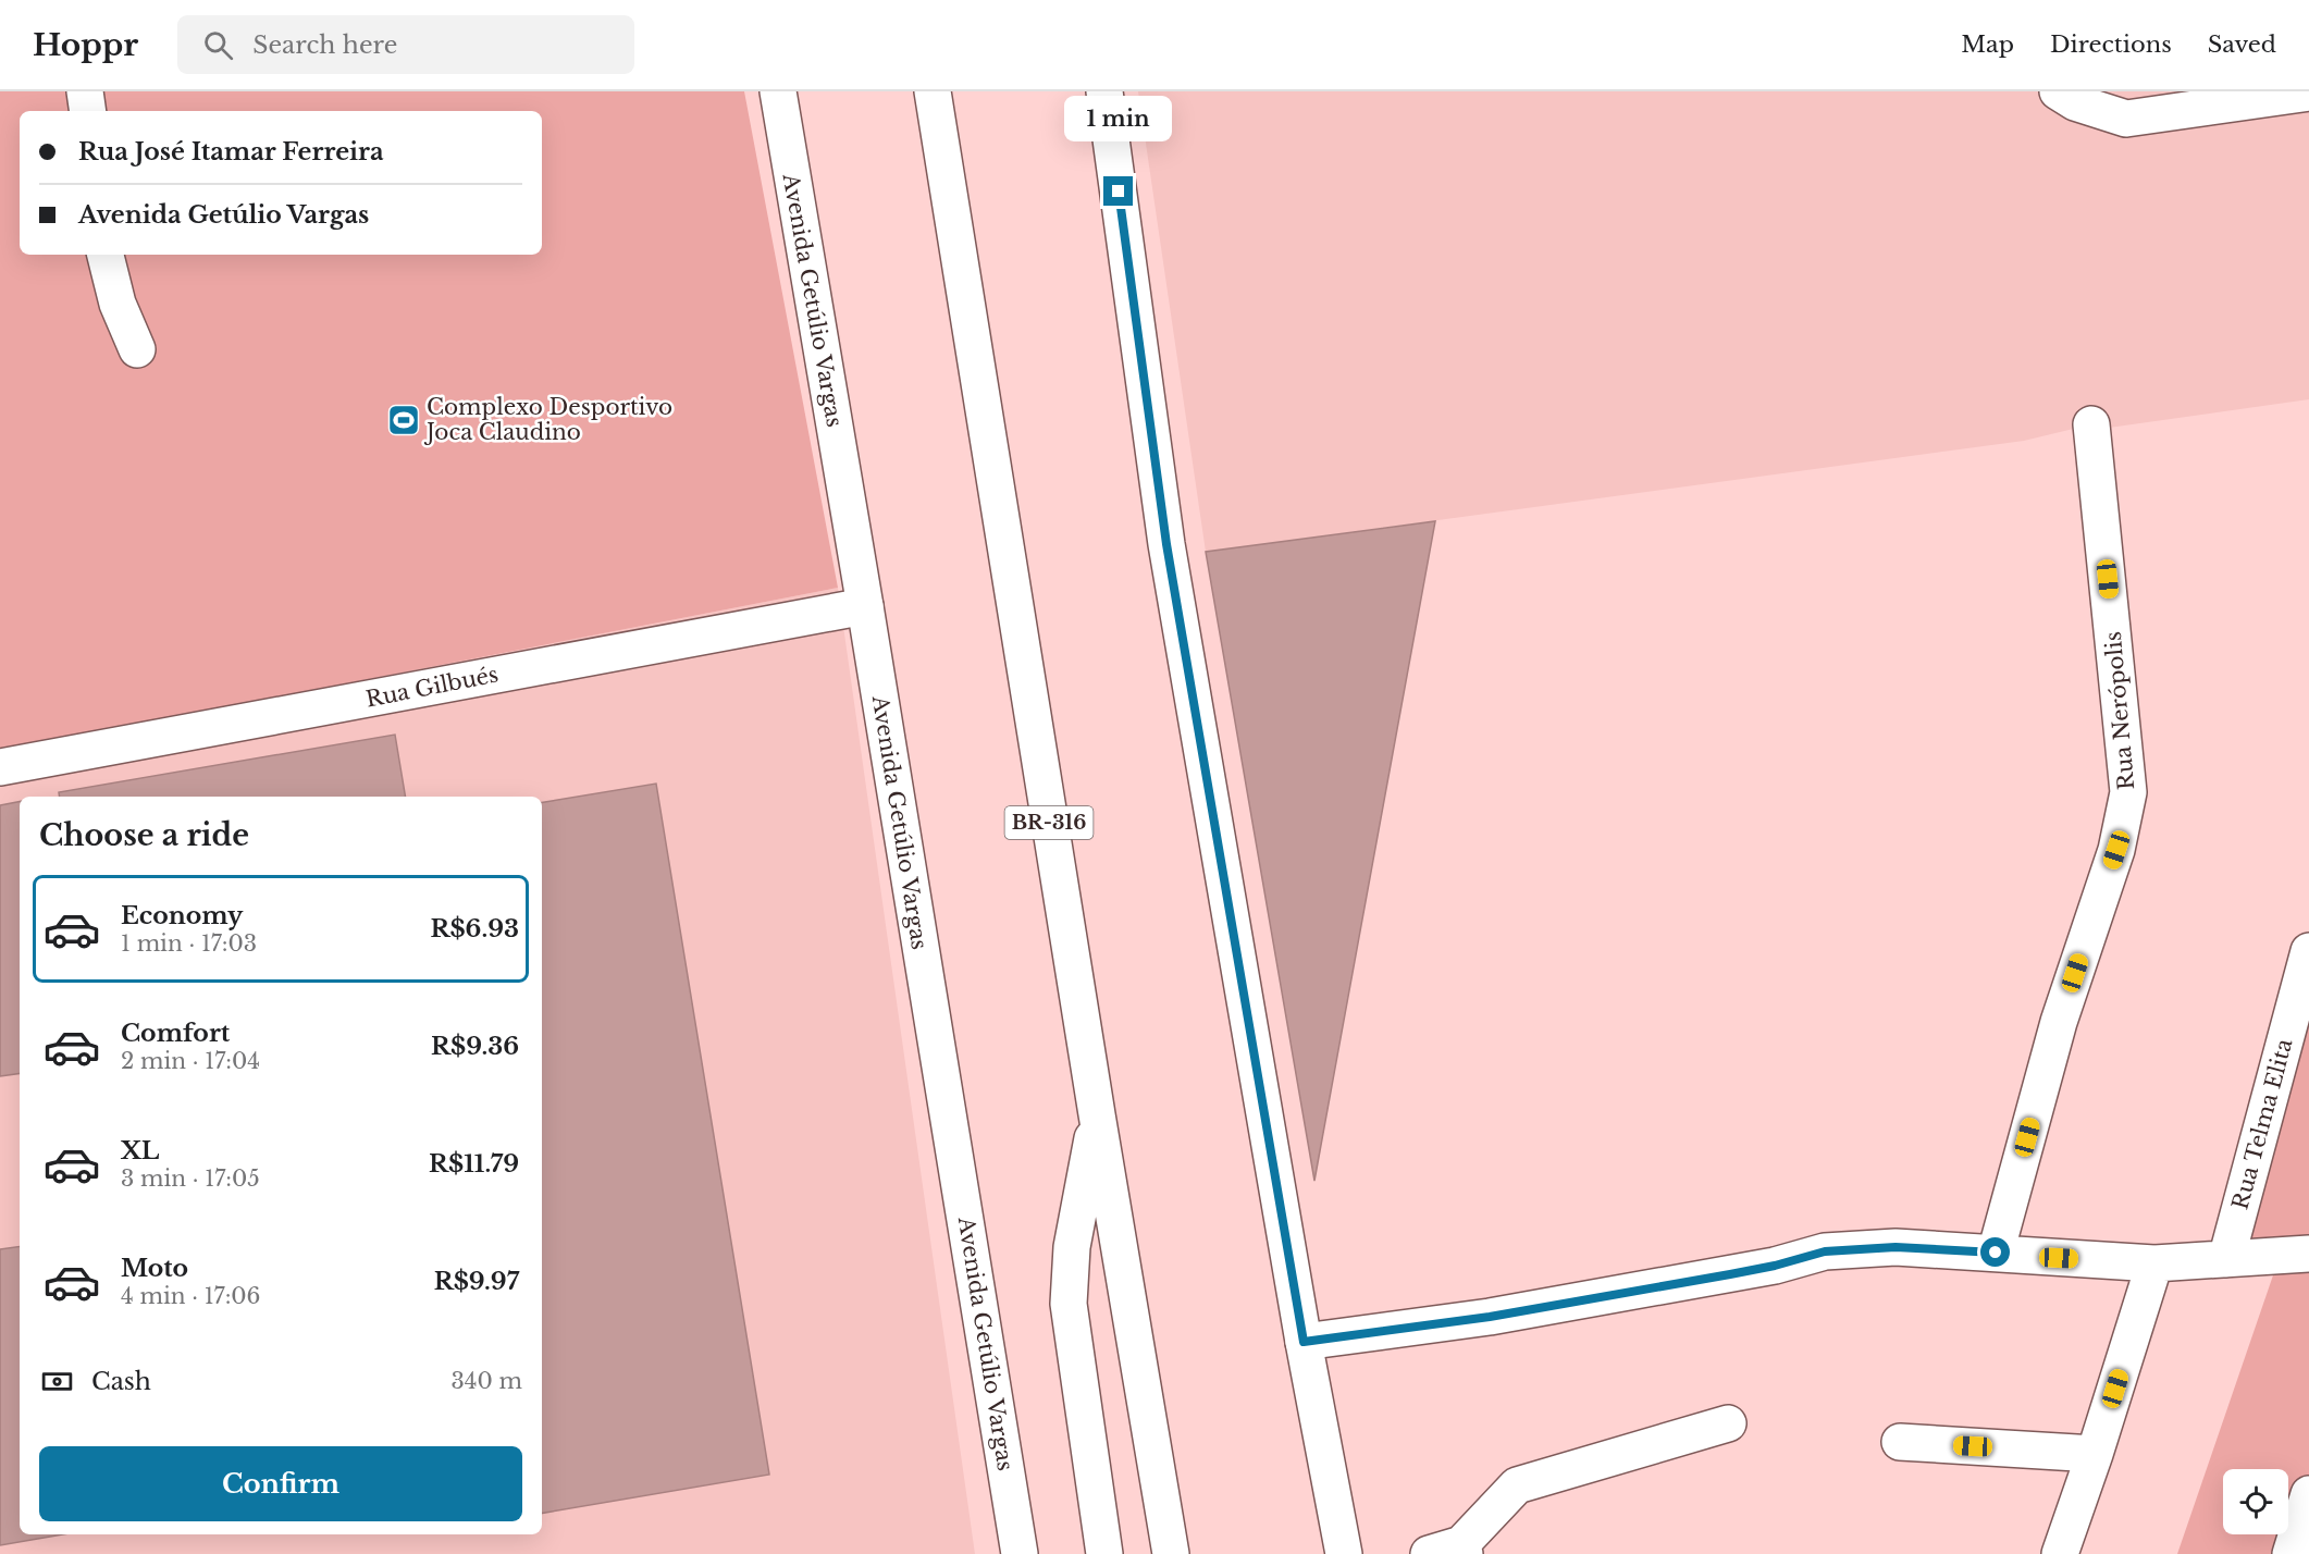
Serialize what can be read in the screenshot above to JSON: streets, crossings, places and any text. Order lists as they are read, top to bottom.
{
  "streets": {
    "main road": [
      "Avenida Getúlio Vargas",
      "Rua Gilbués",
      "Rua Nerópolis",
      "BR-316",
      "Rua Telma Elita"
    ]
  },
  "crossings": [
    ["Avenida Getúlio Vargas", "Rua Gilbués"]
  ],
  "places": {
    "sports": ["Complexo Desportivo Joca Claudino"]
  },
  "page": {
    "header": "Hoppr",
    "search": "Search here",
    "nav": ["Map", "Directions", "Saved"],
    "bubble": "1 min",
    "banner": ["Rua José Itamar Ferreira", "Avenida Getúlio Vargas"],
    "heading": "Choose a ride",
    "list": [
      {
        "name": "Economy",
        "note": "1 min · 17:03",
        "value": "R$6.93"
      },
      {
        "name": "Comfort",
        "note": "2 min · 17:04",
        "value": "R$9.36"
      },
      {
        "name": "XL",
        "note": "3 min · 17:05",
        "value": "R$11.79"
      },
      {
        "name": "Moto",
        "note": "4 min · 17:06",
        "value": "R$9.97"
      }
    ],
    "pay": ["Cash", "340 m"],
    "buttons": "Confirm"
  }
}
